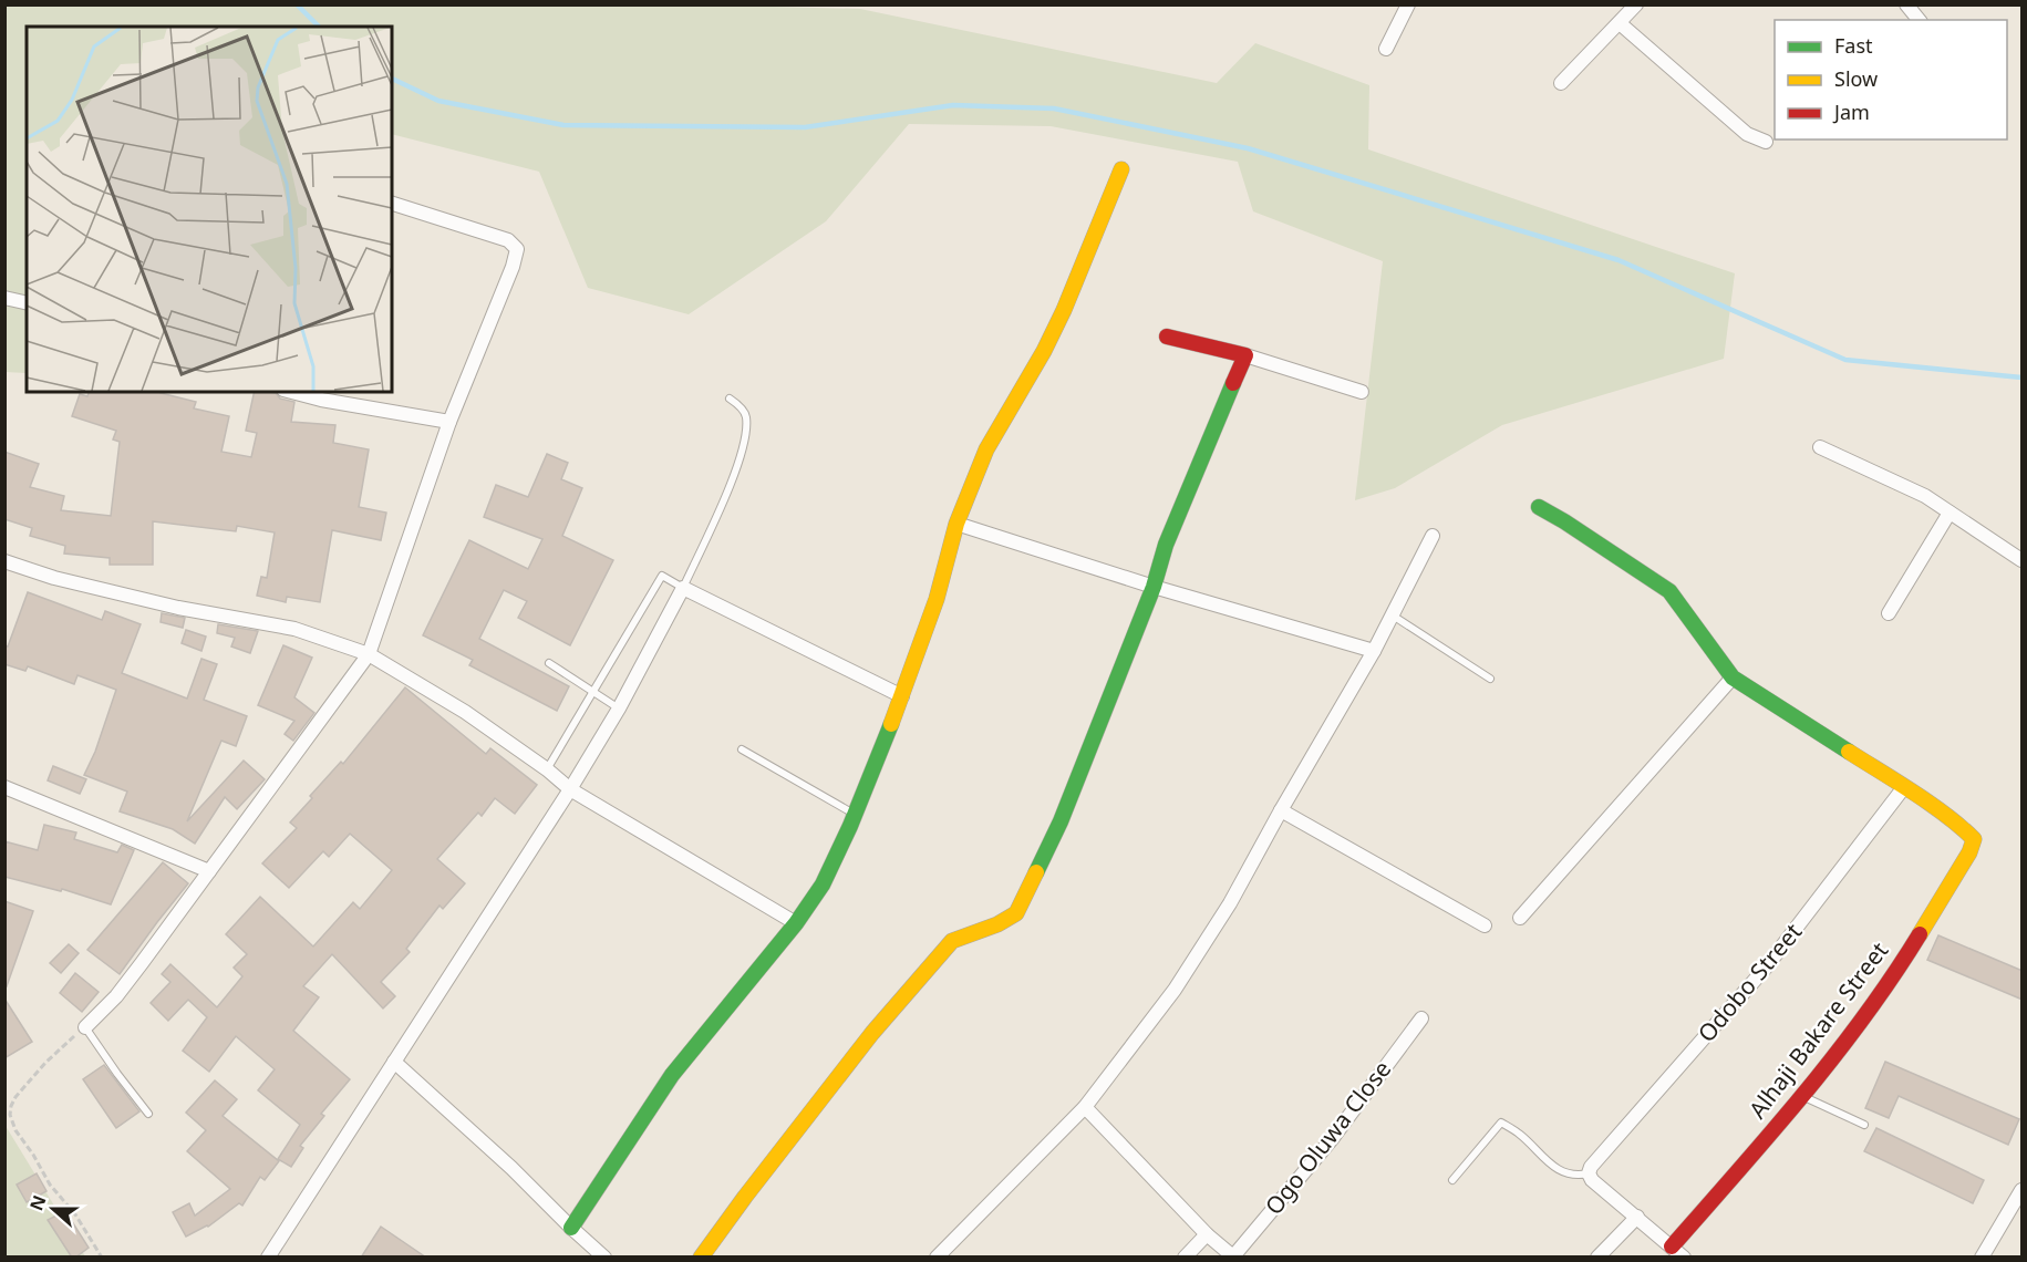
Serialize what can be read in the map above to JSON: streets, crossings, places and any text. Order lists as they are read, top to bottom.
{
  "streets": {
    "street": ["Odobo Street", "Alhaji Bakare Street", "Ogo Oluwa Close"]
  },
  "crossings": [
    ["Odobo Street", "Alhaji Bakare Street"]
  ],
  "legend": ["Fast", "Slow", "Jam"],
  "north": "left"
}
